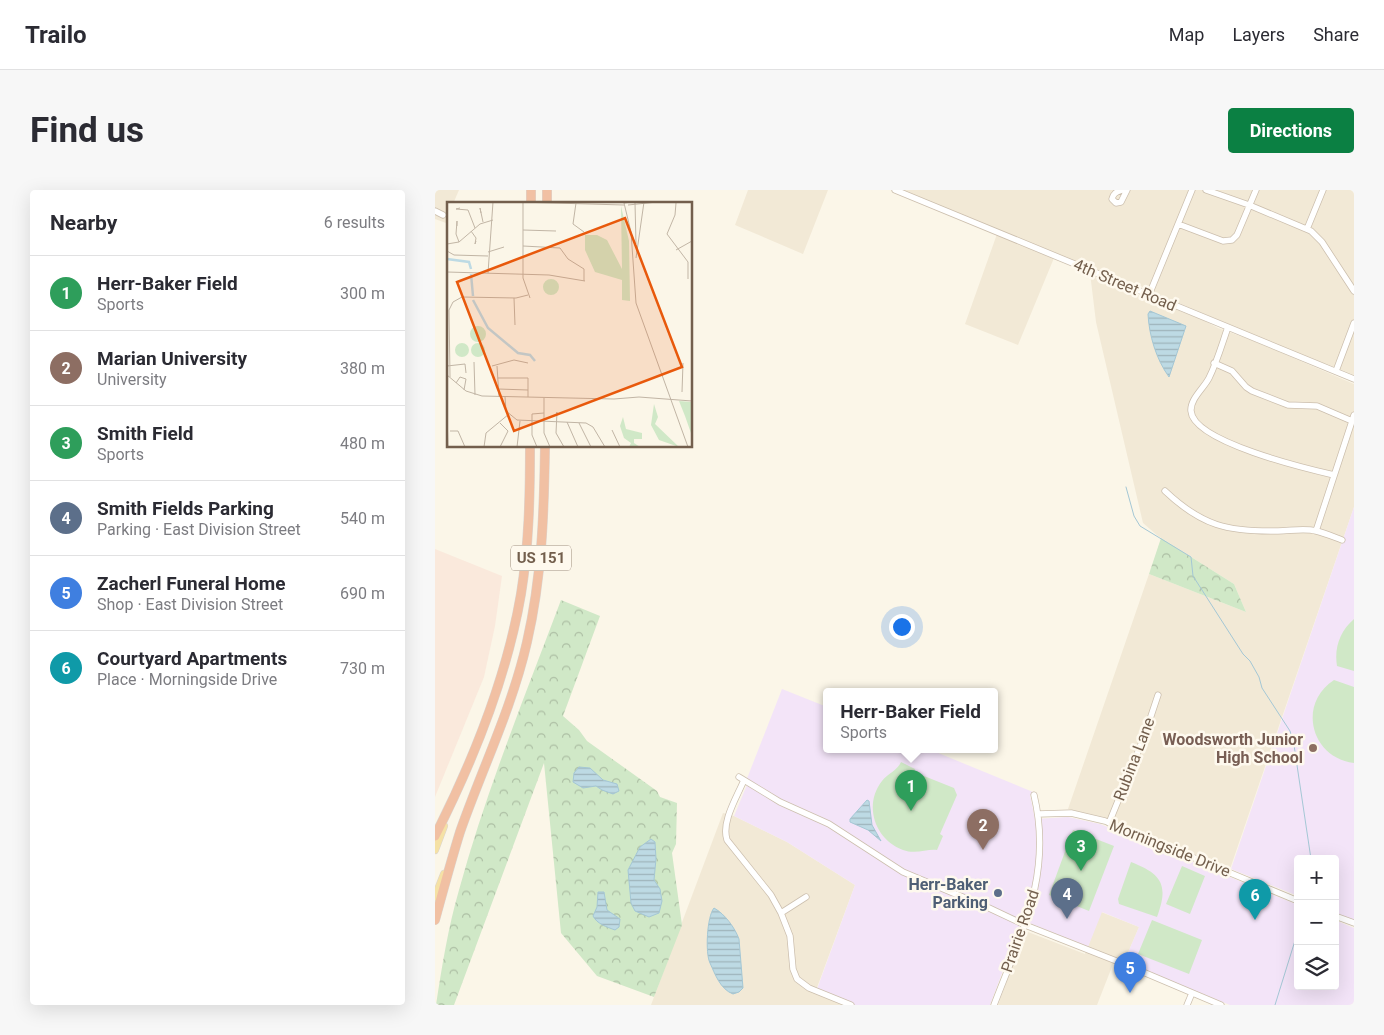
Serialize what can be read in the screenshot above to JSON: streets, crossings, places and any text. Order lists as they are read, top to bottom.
{
  "streets": {
    "highway": ["US 151"],
    "street": [
      "4th Street Road",
      "Rubina Lane",
      "Morningside Drive",
      "Prairie Road"
    ]
  },
  "crossings": [
    ["Rubina Lane", "Morningside Drive"],
    ["Morningside Drive", "Prairie Road"]
  ],
  "places": ["Woodsworth Junior High School", "Herr-Baker Parking"],
  "page": {
    "header": "Trailo",
    "nav": ["Map", "Layers", "Share"],
    "buttons": "Directions",
    "title": "Find us",
    "heading": ["Nearby", "6 results"],
    "list": [
      {
        "mark": "1",
        "name": "Herr-Baker Field",
        "note": "Sports",
        "value": "300 m"
      },
      {
        "mark": "2",
        "name": "Marian University",
        "note": "University",
        "value": "380 m"
      },
      {
        "mark": "3",
        "name": "Smith Field",
        "note": "Sports",
        "value": "480 m"
      },
      {
        "mark": "4",
        "name": "Smith Fields Parking",
        "note": "Parking · East Division Street",
        "value": "540 m"
      },
      {
        "mark": "5",
        "name": "Zacherl Funeral Home",
        "note": "Shop · East Division Street",
        "value": "690 m"
      },
      {
        "mark": "6",
        "name": "Courtyard Apartments",
        "note": "Place · Morningside Drive",
        "value": "730 m"
      }
    ],
    "popup": ["Herr-Baker Field", "Sports"],
    "pins": [
      "1",
      "2",
      "3",
      "4",
      "6",
      "5"
    ],
    "map_buttons": ["+", "−"]
  }
}
